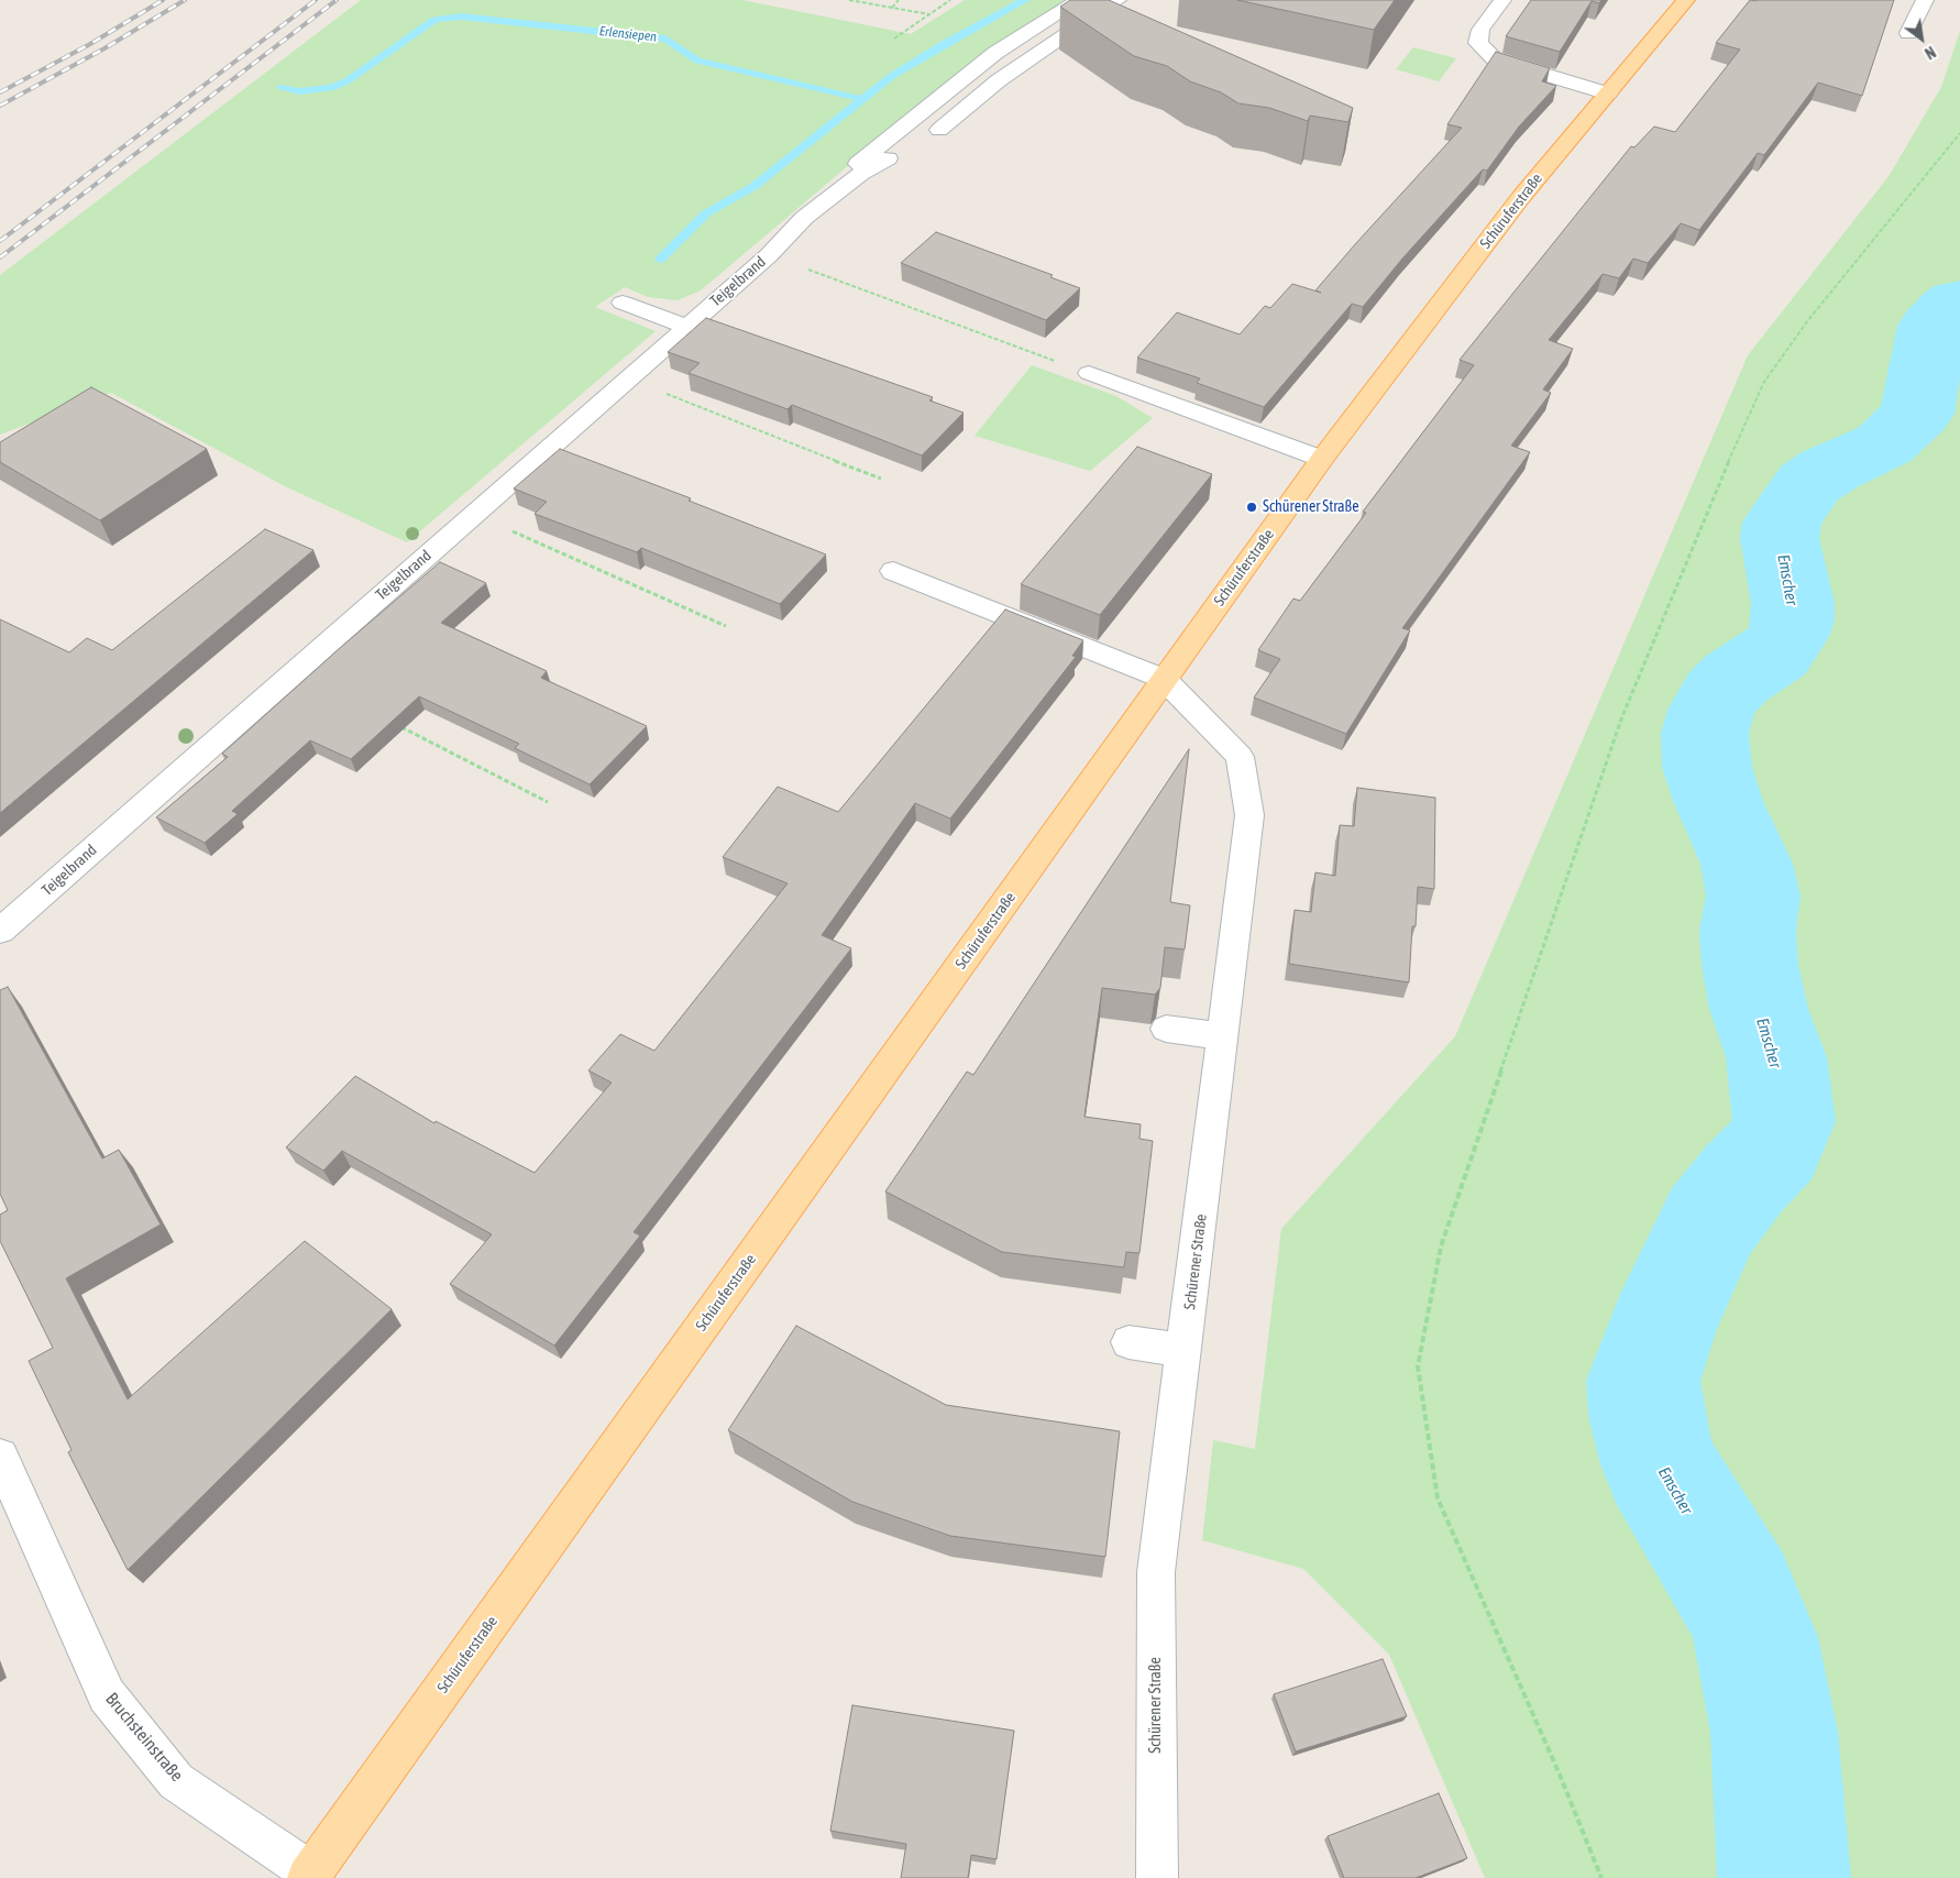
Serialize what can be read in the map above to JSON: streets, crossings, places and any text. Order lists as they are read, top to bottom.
{
  "streets": {
    "main road": ["Schüruferstraße"],
    "street": ["Teigelbrand", "Schürener Straße", "Bruchsteinstraße"]
  },
  "crossings": [
    ["Schüruferstraße", "Schürener Straße"],
    ["Schüruferstraße", "Bruchsteinstraße"]
  ],
  "water": ["Erlensiepen", "Emscher"],
  "places": ["Schürener Straße"],
  "north": "bottom right"
}
